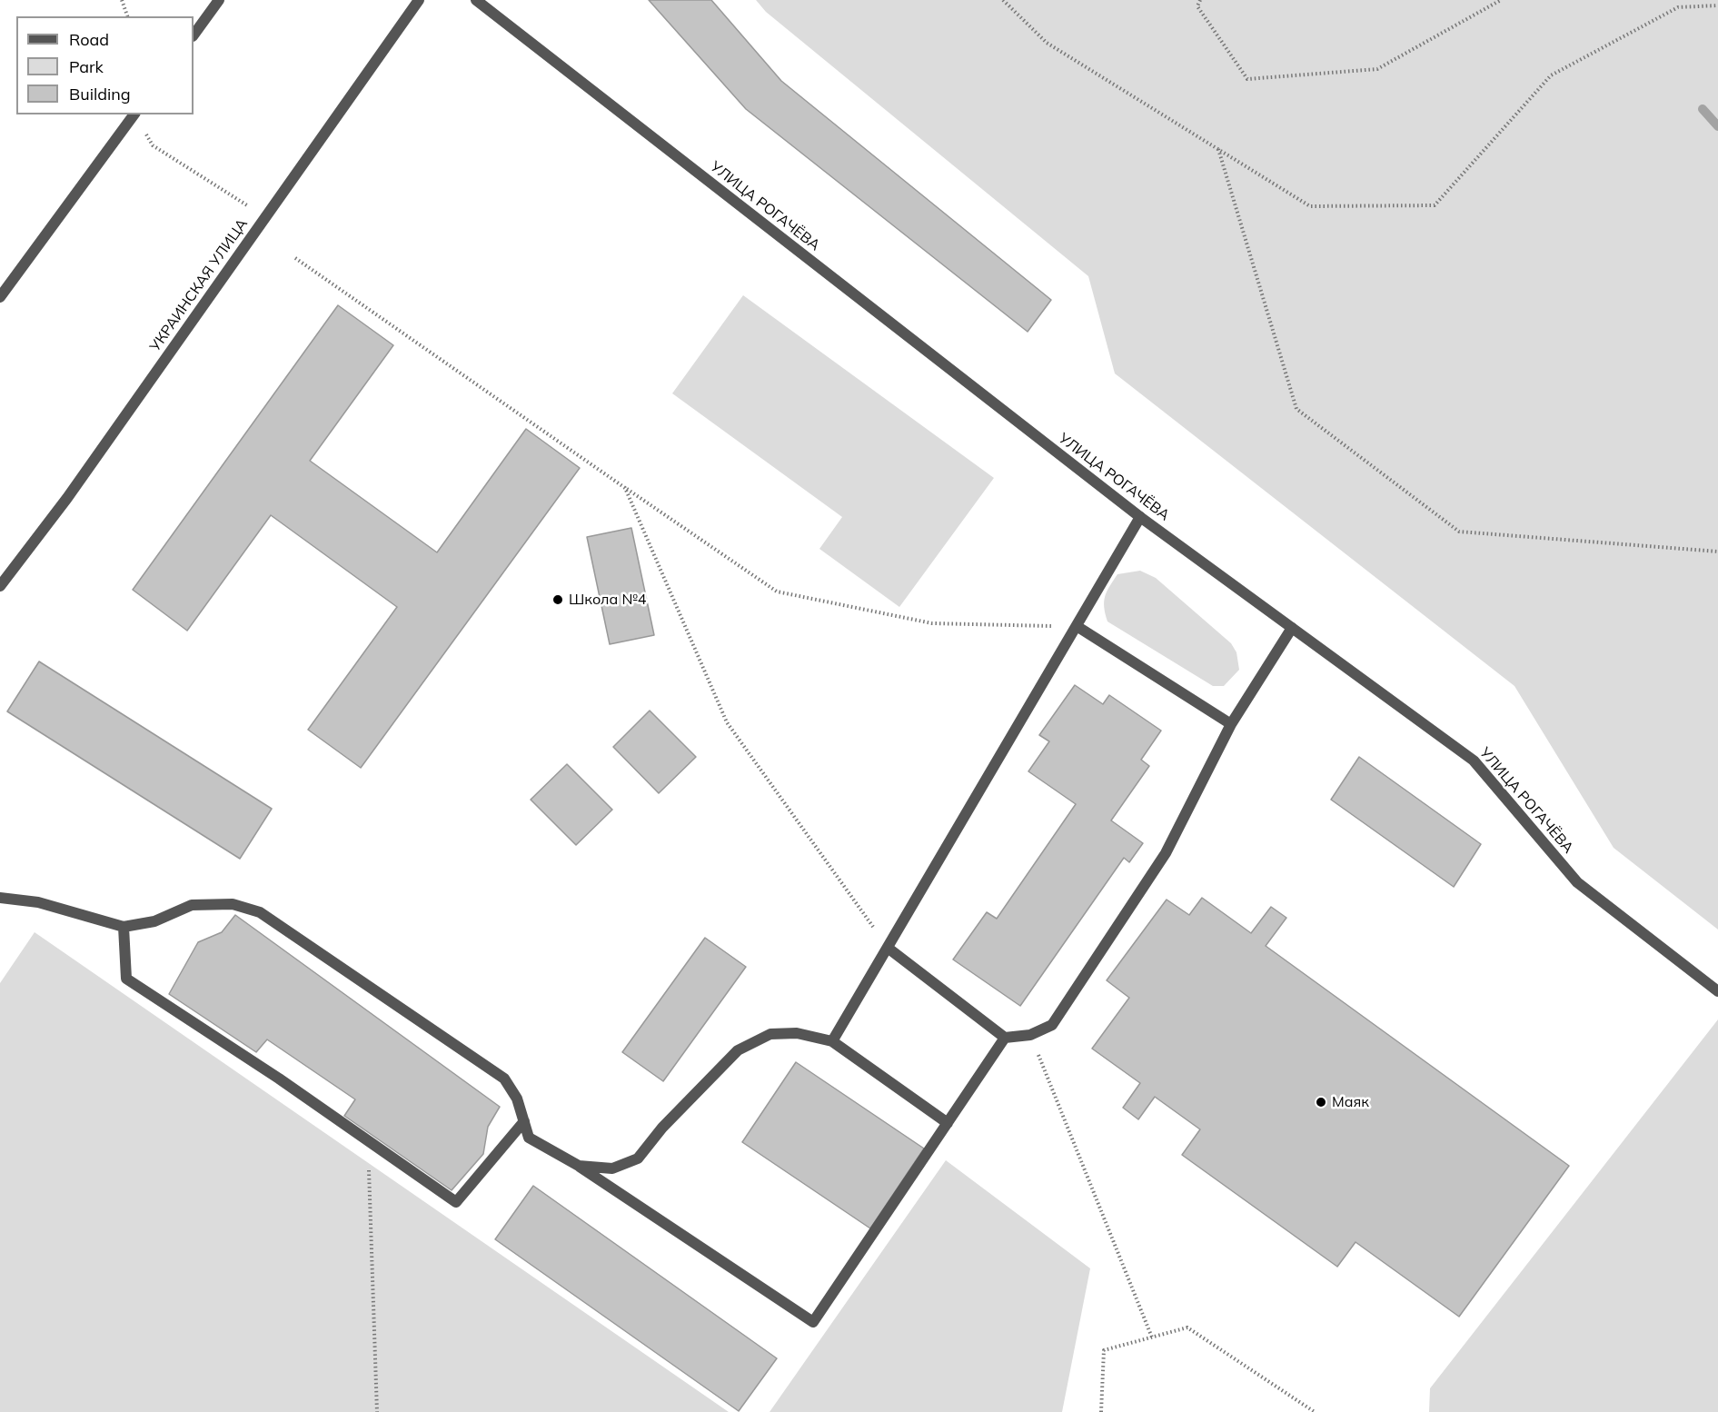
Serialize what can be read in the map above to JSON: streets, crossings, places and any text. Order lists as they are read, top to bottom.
{
  "streets": {
    "street": ["УЛИЦА РОГАЧЁВА", "УКРАИНСКАЯ УЛИЦА"]
  },
  "places": ["Школа №4", "Маяк"],
  "legend": ["Road", "Park", "Building"]
}
